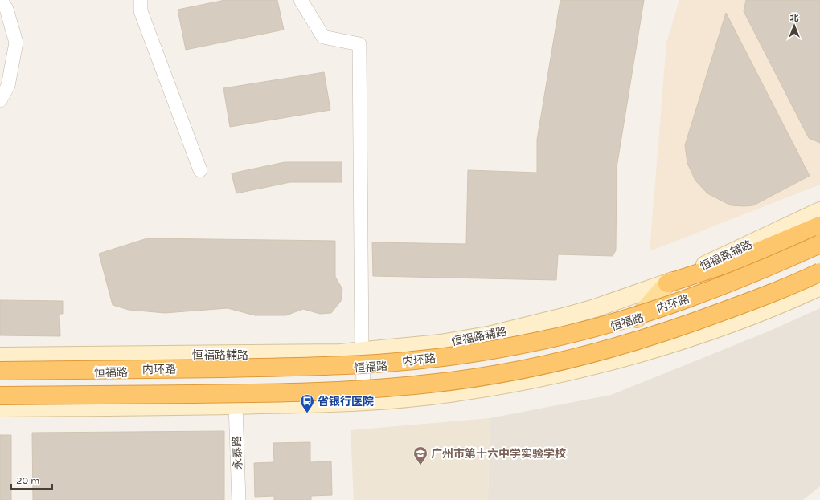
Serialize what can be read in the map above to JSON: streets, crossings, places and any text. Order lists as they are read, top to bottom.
{
  "streets": {
    "highway": ["内环路"],
    "main road": ["恒福路辅路", "恒福路"],
    "street": ["永泰路"]
  },
  "crossings": [
    ["恒福路辅路", "恒福路"]
  ],
  "places": {
    "bus stop": ["省银行医院"],
    "school or university": ["广州市第十六中学实验学校"]
  },
  "scale_bar": "20 m",
  "north": "top"
}
